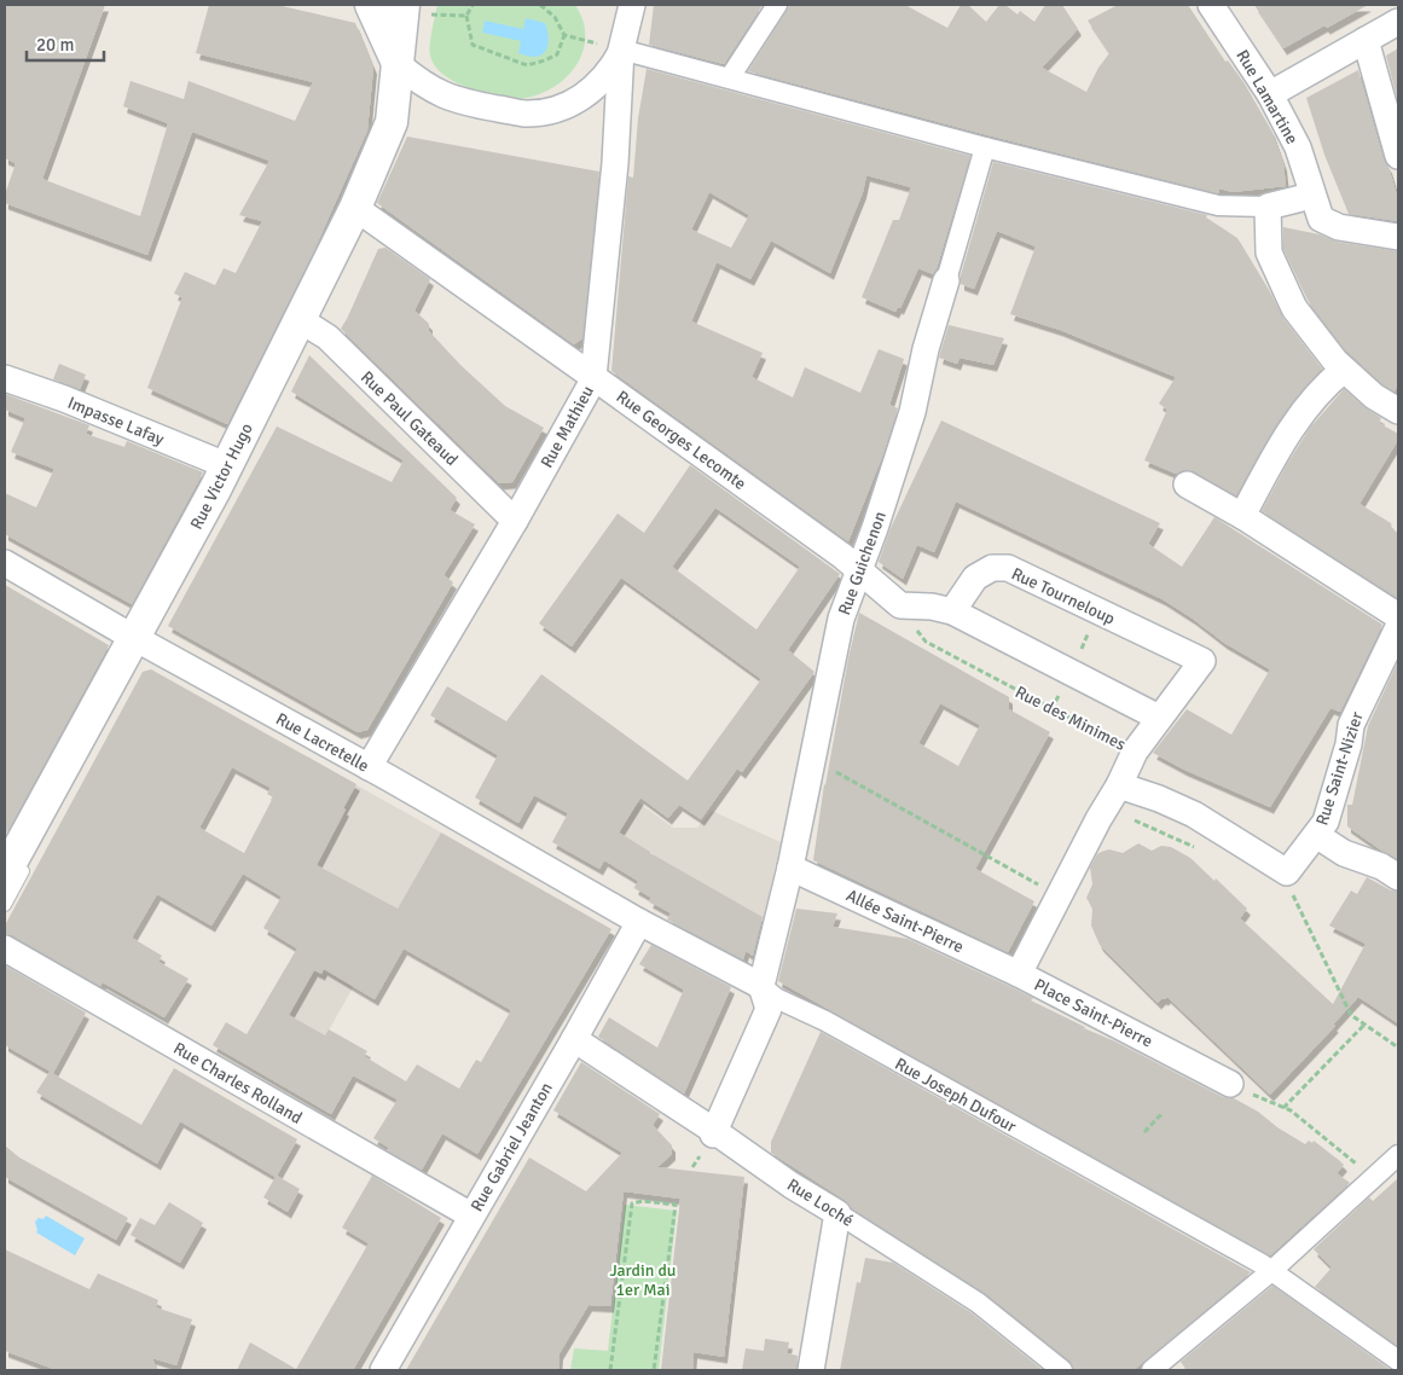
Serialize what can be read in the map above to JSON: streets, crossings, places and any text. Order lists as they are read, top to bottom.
{
  "streets": {
    "street": [
      "Rue Lamartine",
      "Rue Paul Gateaud",
      "Impasse Lafay",
      "Rue Mathieu",
      "Rue Georges Lecomte",
      "Rue Victor Hugo",
      "Rue Guichenon",
      "Rue Tourneloup",
      "Rue des Minimes",
      "Rue Lacretelle",
      "Rue Saint-Nizier",
      "Allée Saint-Pierre",
      "Place Saint-Pierre",
      "Rue Charles Rolland",
      "Rue Joseph Dufour",
      "Rue Gabriel Jeanton",
      "Rue Loché"
    ]
  },
  "crossings": [
    ["Rue Paul Gateaud", "Rue Mathieu"],
    ["Rue Paul Gateaud", "Rue Victor Hugo"],
    ["Impasse Lafay", "Rue Victor Hugo"],
    ["Rue Mathieu", "Rue Georges Lecomte"],
    ["Rue Mathieu", "Rue Lacretelle"],
    ["Rue Georges Lecomte", "Rue Victor Hugo"],
    ["Rue Georges Lecomte", "Rue Guichenon"],
    ["Rue Victor Hugo", "Rue Lacretelle"],
    ["Rue Guichenon", "Allée Saint-Pierre"],
    ["Rue Guichenon", "Rue Joseph Dufour"],
    ["Rue des Minimes", "Place Saint-Pierre"],
    ["Rue Lacretelle", "Rue Joseph Dufour"],
    ["Rue Lacretelle", "Rue Gabriel Jeanton"],
    ["Allée Saint-Pierre", "Place Saint-Pierre"],
    ["Rue Charles Rolland", "Rue Gabriel Jeanton"],
    ["Rue Joseph Dufour", "Rue Gabriel Jeanton"],
    ["Rue Gabriel Jeanton", "Rue Loché"]
  ],
  "parks": ["Jardin du 1er Mai"],
  "scale_bar": "20 m"
}
